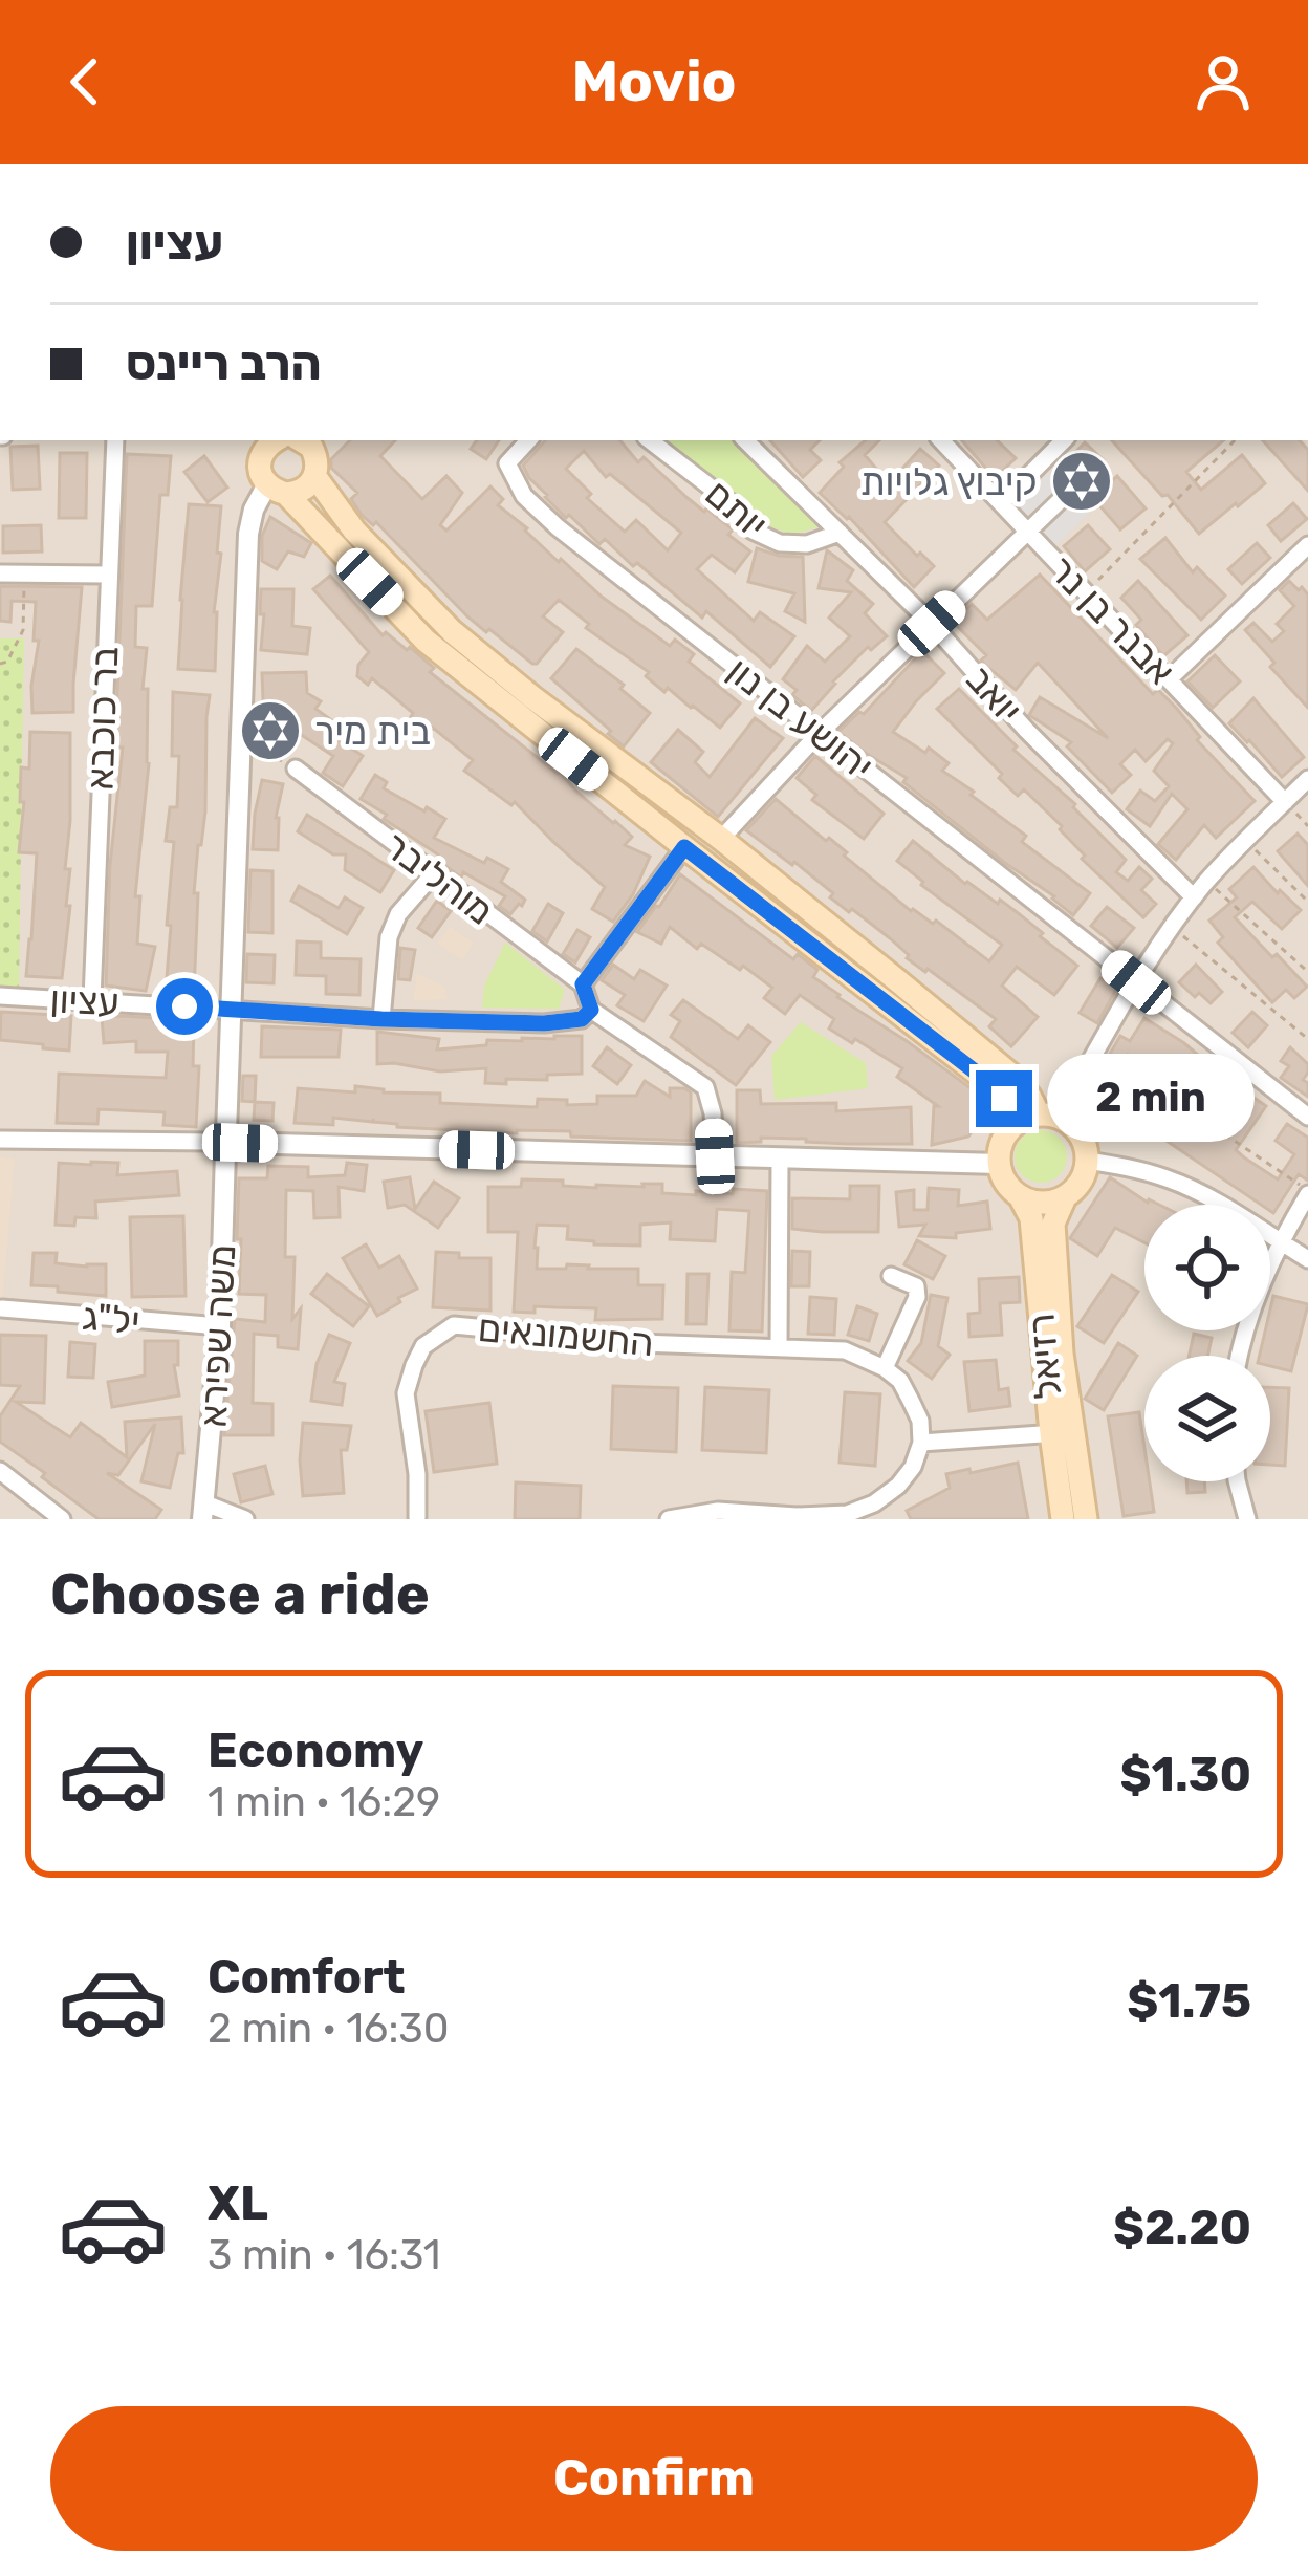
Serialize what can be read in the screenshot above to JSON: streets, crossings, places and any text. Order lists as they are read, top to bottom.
{
  "streets": {
    "main road": ["רזיאל"],
    "street": [
      "יותם",
      "אבנר בן נר",
      "יואב",
      "בר כוכבא",
      "יהושע בן נון",
      "מוהליבר",
      "עציון",
      "יל\"ג",
      "החשמונאים",
      "משה שפירא"
    ]
  },
  "crossings": [
    ["יותם", "יואב"],
    ["בר כוכבא", "עציון"],
    ["עציון", "משה שפירא"],
    ["יל\"ג", "משה שפירא"]
  ],
  "places": {
    "synagogue": ["קיבוץ גלויות", "בית מיר"]
  },
  "page": {
    "header": "Movio",
    "banner": ["עציון", "הרב ריינס"],
    "bubble": "2 min",
    "heading": "Choose a ride",
    "list": [
      {
        "name": "Economy",
        "note": "1 min · 16:29",
        "value": "$1.30"
      },
      {
        "name": "Comfort",
        "note": "2 min · 16:30",
        "value": "$1.75"
      },
      {
        "name": "XL",
        "note": "3 min · 16:31",
        "value": "$2.20"
      }
    ],
    "buttons": "Confirm"
  }
}
